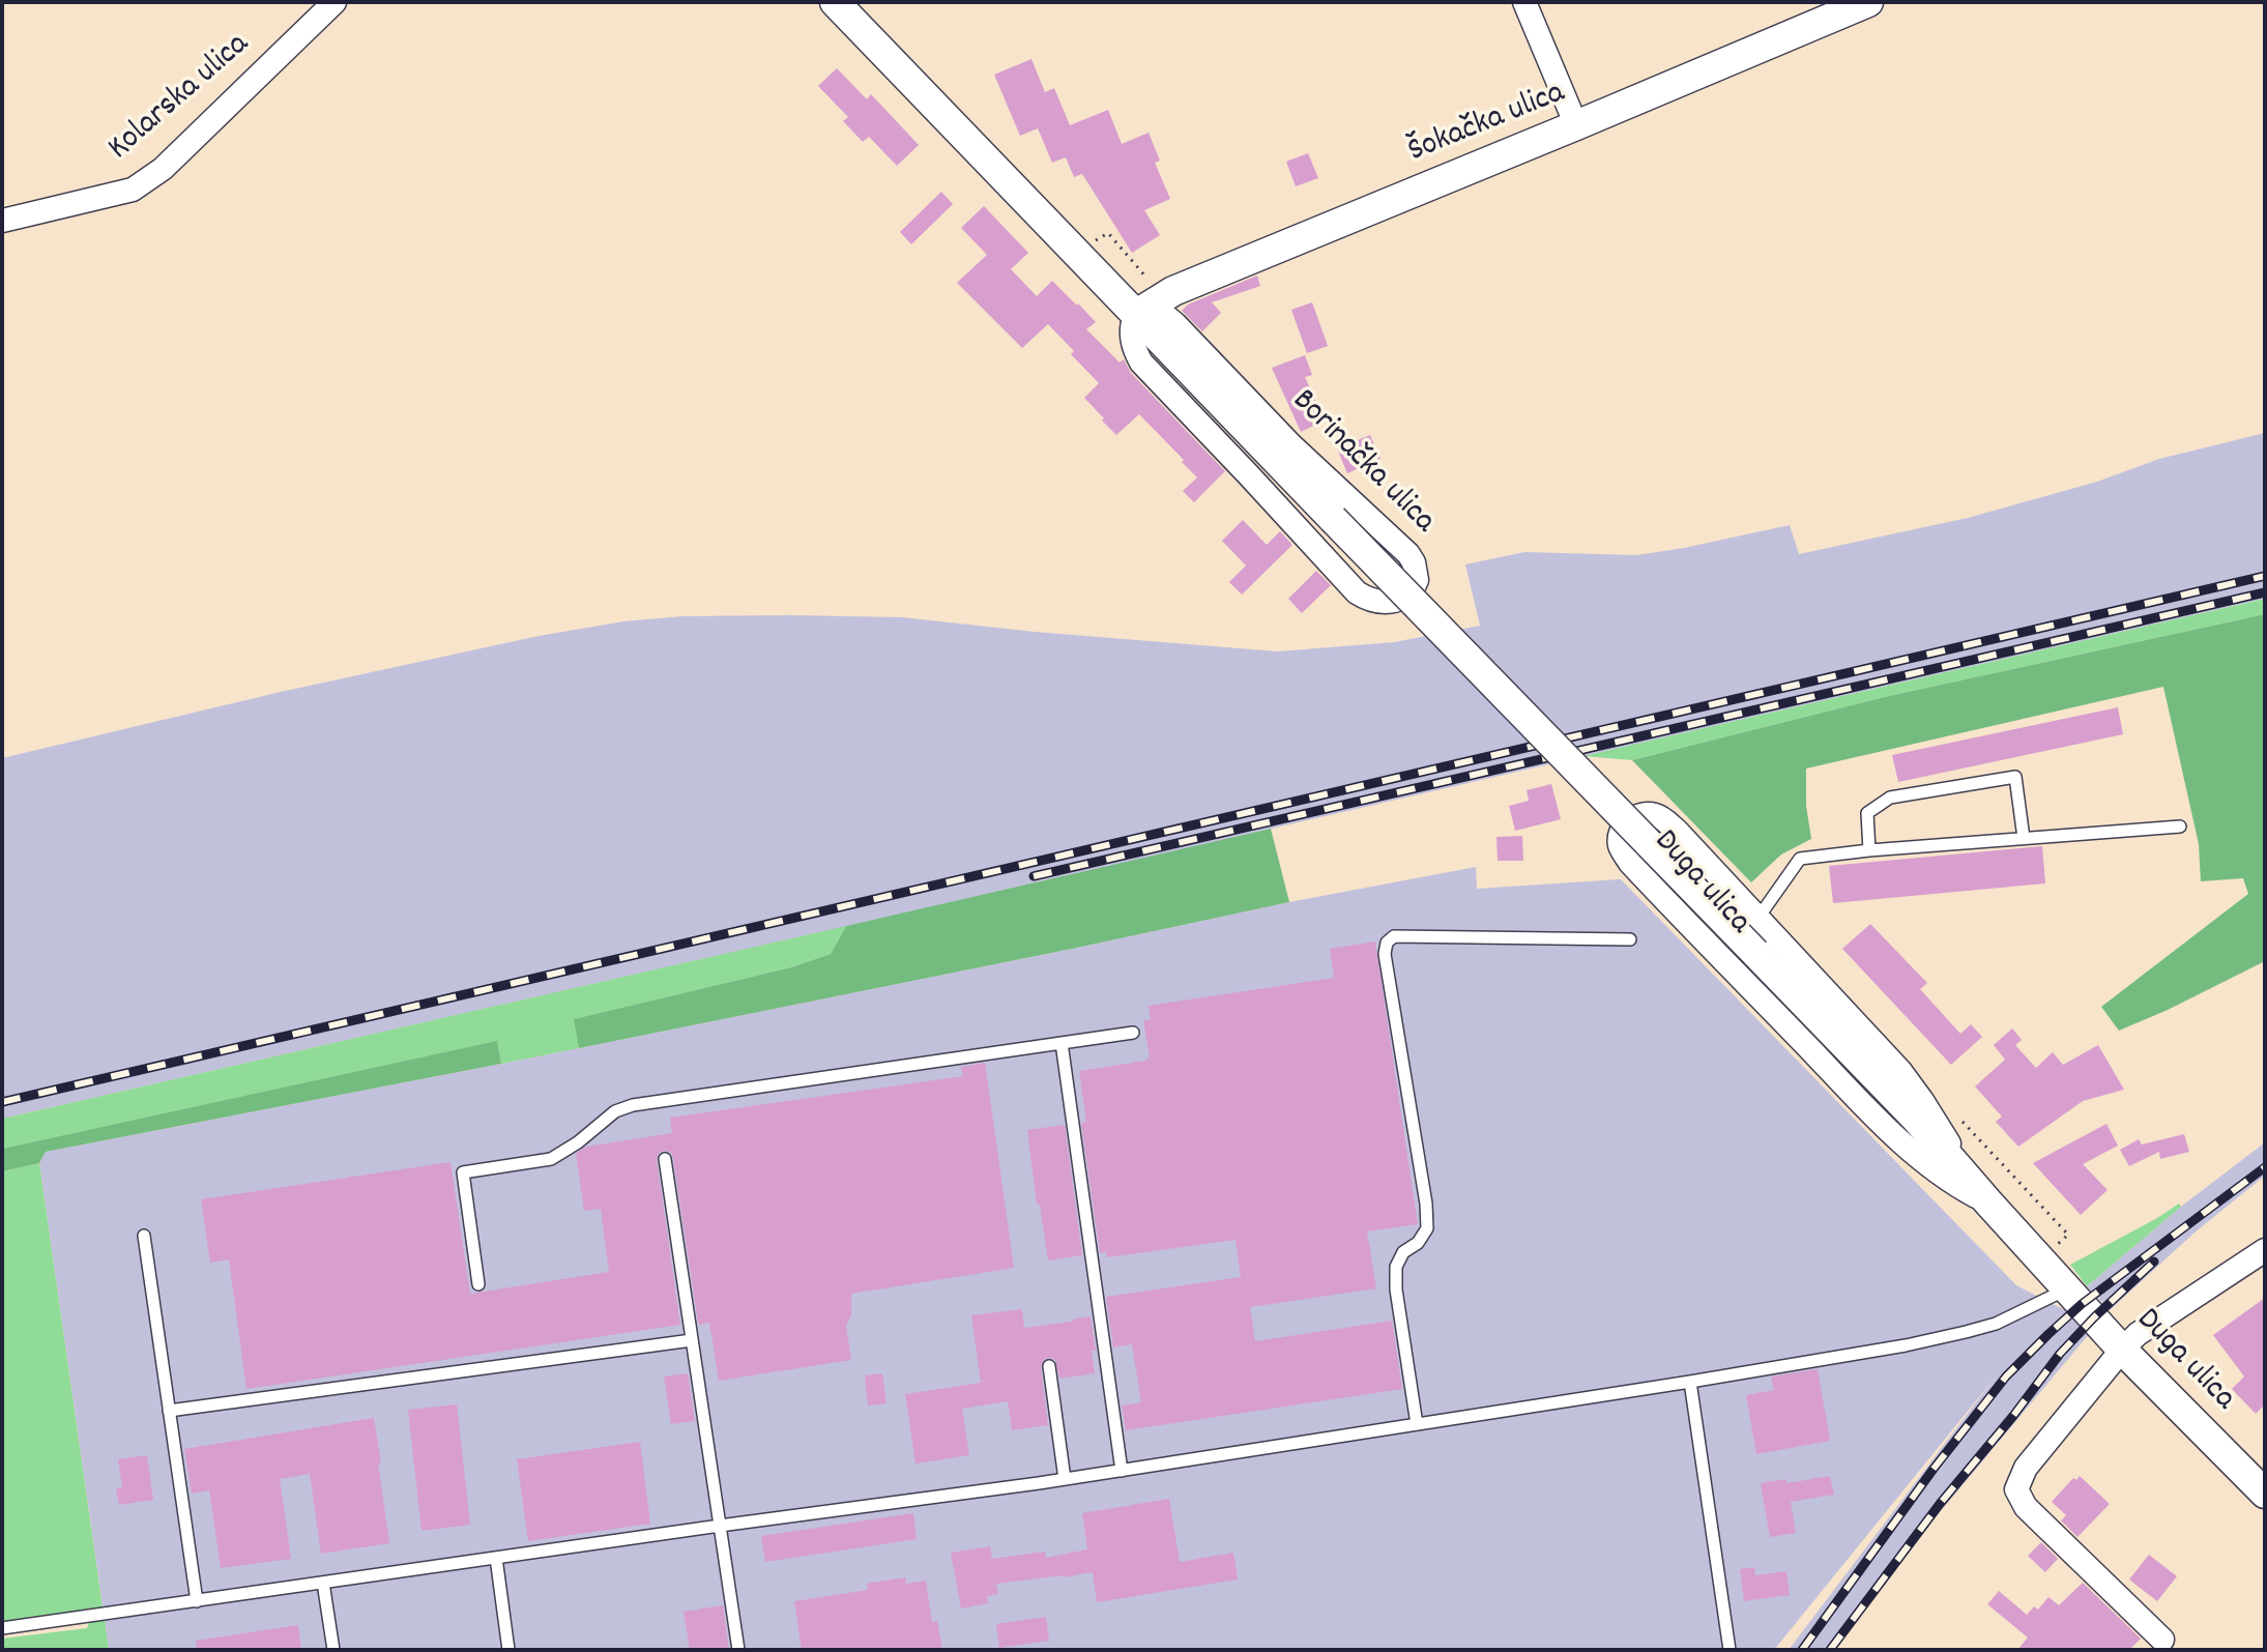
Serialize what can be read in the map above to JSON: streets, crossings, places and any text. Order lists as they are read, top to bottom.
{
  "streets": {
    "street": [
      "Kolarska ulica",
      "Šokačka ulica",
      "Borinačka ulica",
      "Duga ulica"
    ]
  },
  "crossings": [
    ["Šokačka ulica", "Borinačka ulica"],
    ["Borinačka ulica", "Duga ulica"]
  ]
}
